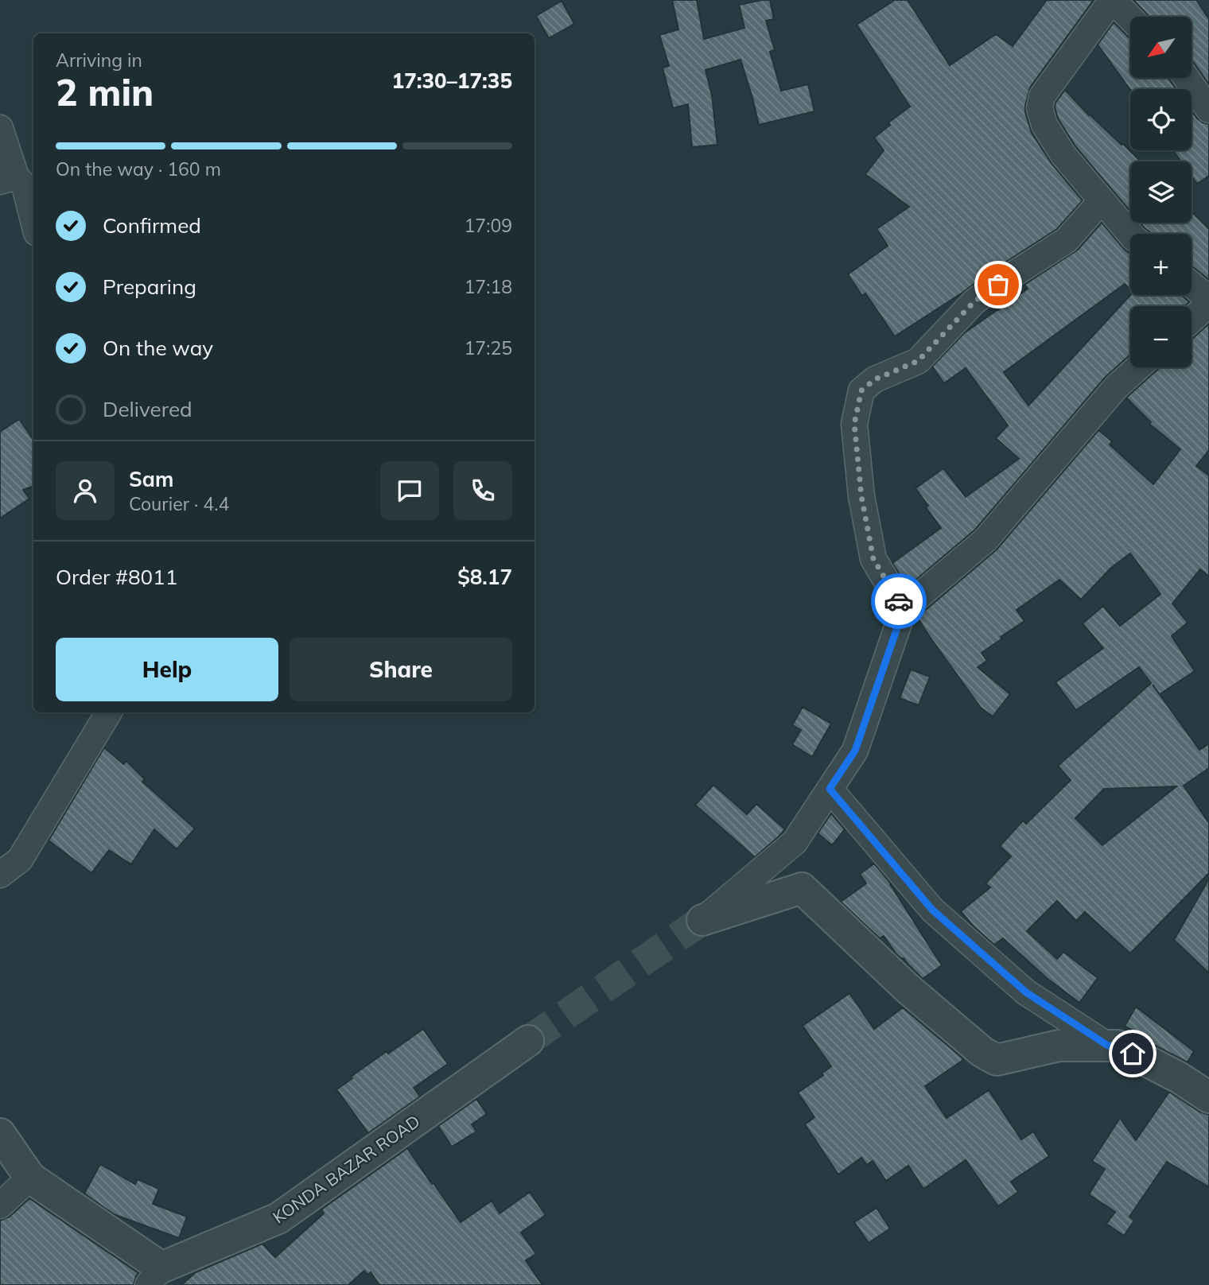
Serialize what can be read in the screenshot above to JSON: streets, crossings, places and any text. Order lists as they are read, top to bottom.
{
  "streets": {
    "street": ["KONDA BAZAR ROAD"]
  },
  "north": "bottom left",
  "page": {
    "map_buttons": ["+", "−"],
    "heading": ["2 min", "Arriving in", "17:30–17:35"],
    "panel": [
      "Sam",
      "Courier · 4.4",
      "Order #8011",
      "$8.17"
    ],
    "bar": "On the way · 160 m",
    "list": [
      ["Confirmed", "17:09"],
      ["Preparing", "17:18"],
      ["On the way", "17:25"],
      "Delivered"
    ],
    "buttons": ["Help", "Share"]
  }
}
